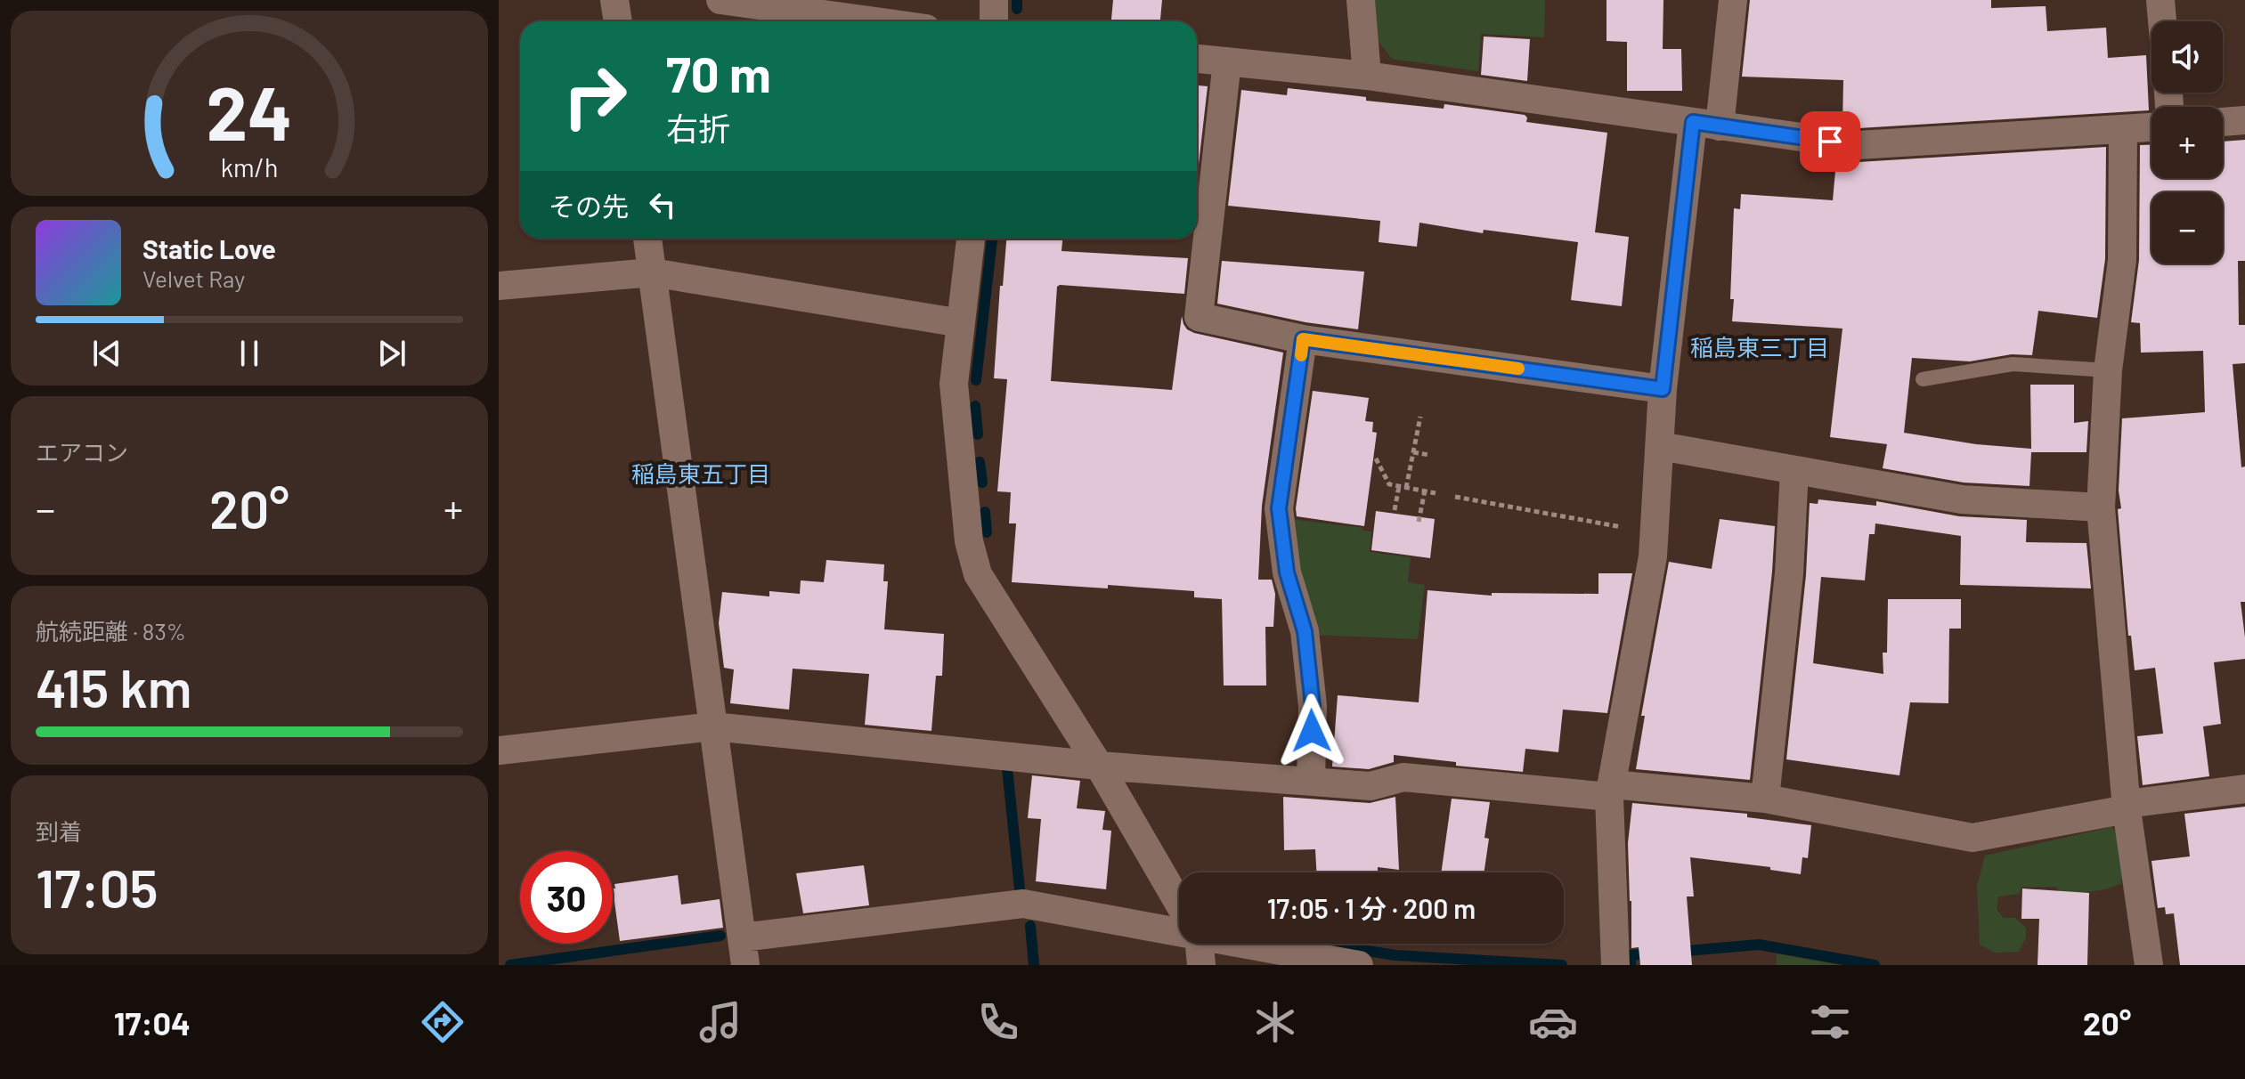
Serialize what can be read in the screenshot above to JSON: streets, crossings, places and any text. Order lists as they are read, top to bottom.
{
  "districts": ["稲島東三丁目", "稲島東五丁目"],
  "page": {
    "map_buttons": ["+", "−"],
    "turn": ["70 m", "右折"],
    "then": "その先",
    "song": ["Static Love", "Velvet Ray"],
    "tile": [
      "エアコン",
      ["航続距離 · 83%", "415 km"],
      ["到着", "17:05"]
    ],
    "heat": ["−", "20°", "+"],
    "limit": "30",
    "trip": "17:05 · 1 分 · 200 m",
    "tabs": ["17:04", "20°"],
    "gauge": ["24", "km/h"]
  }
}
